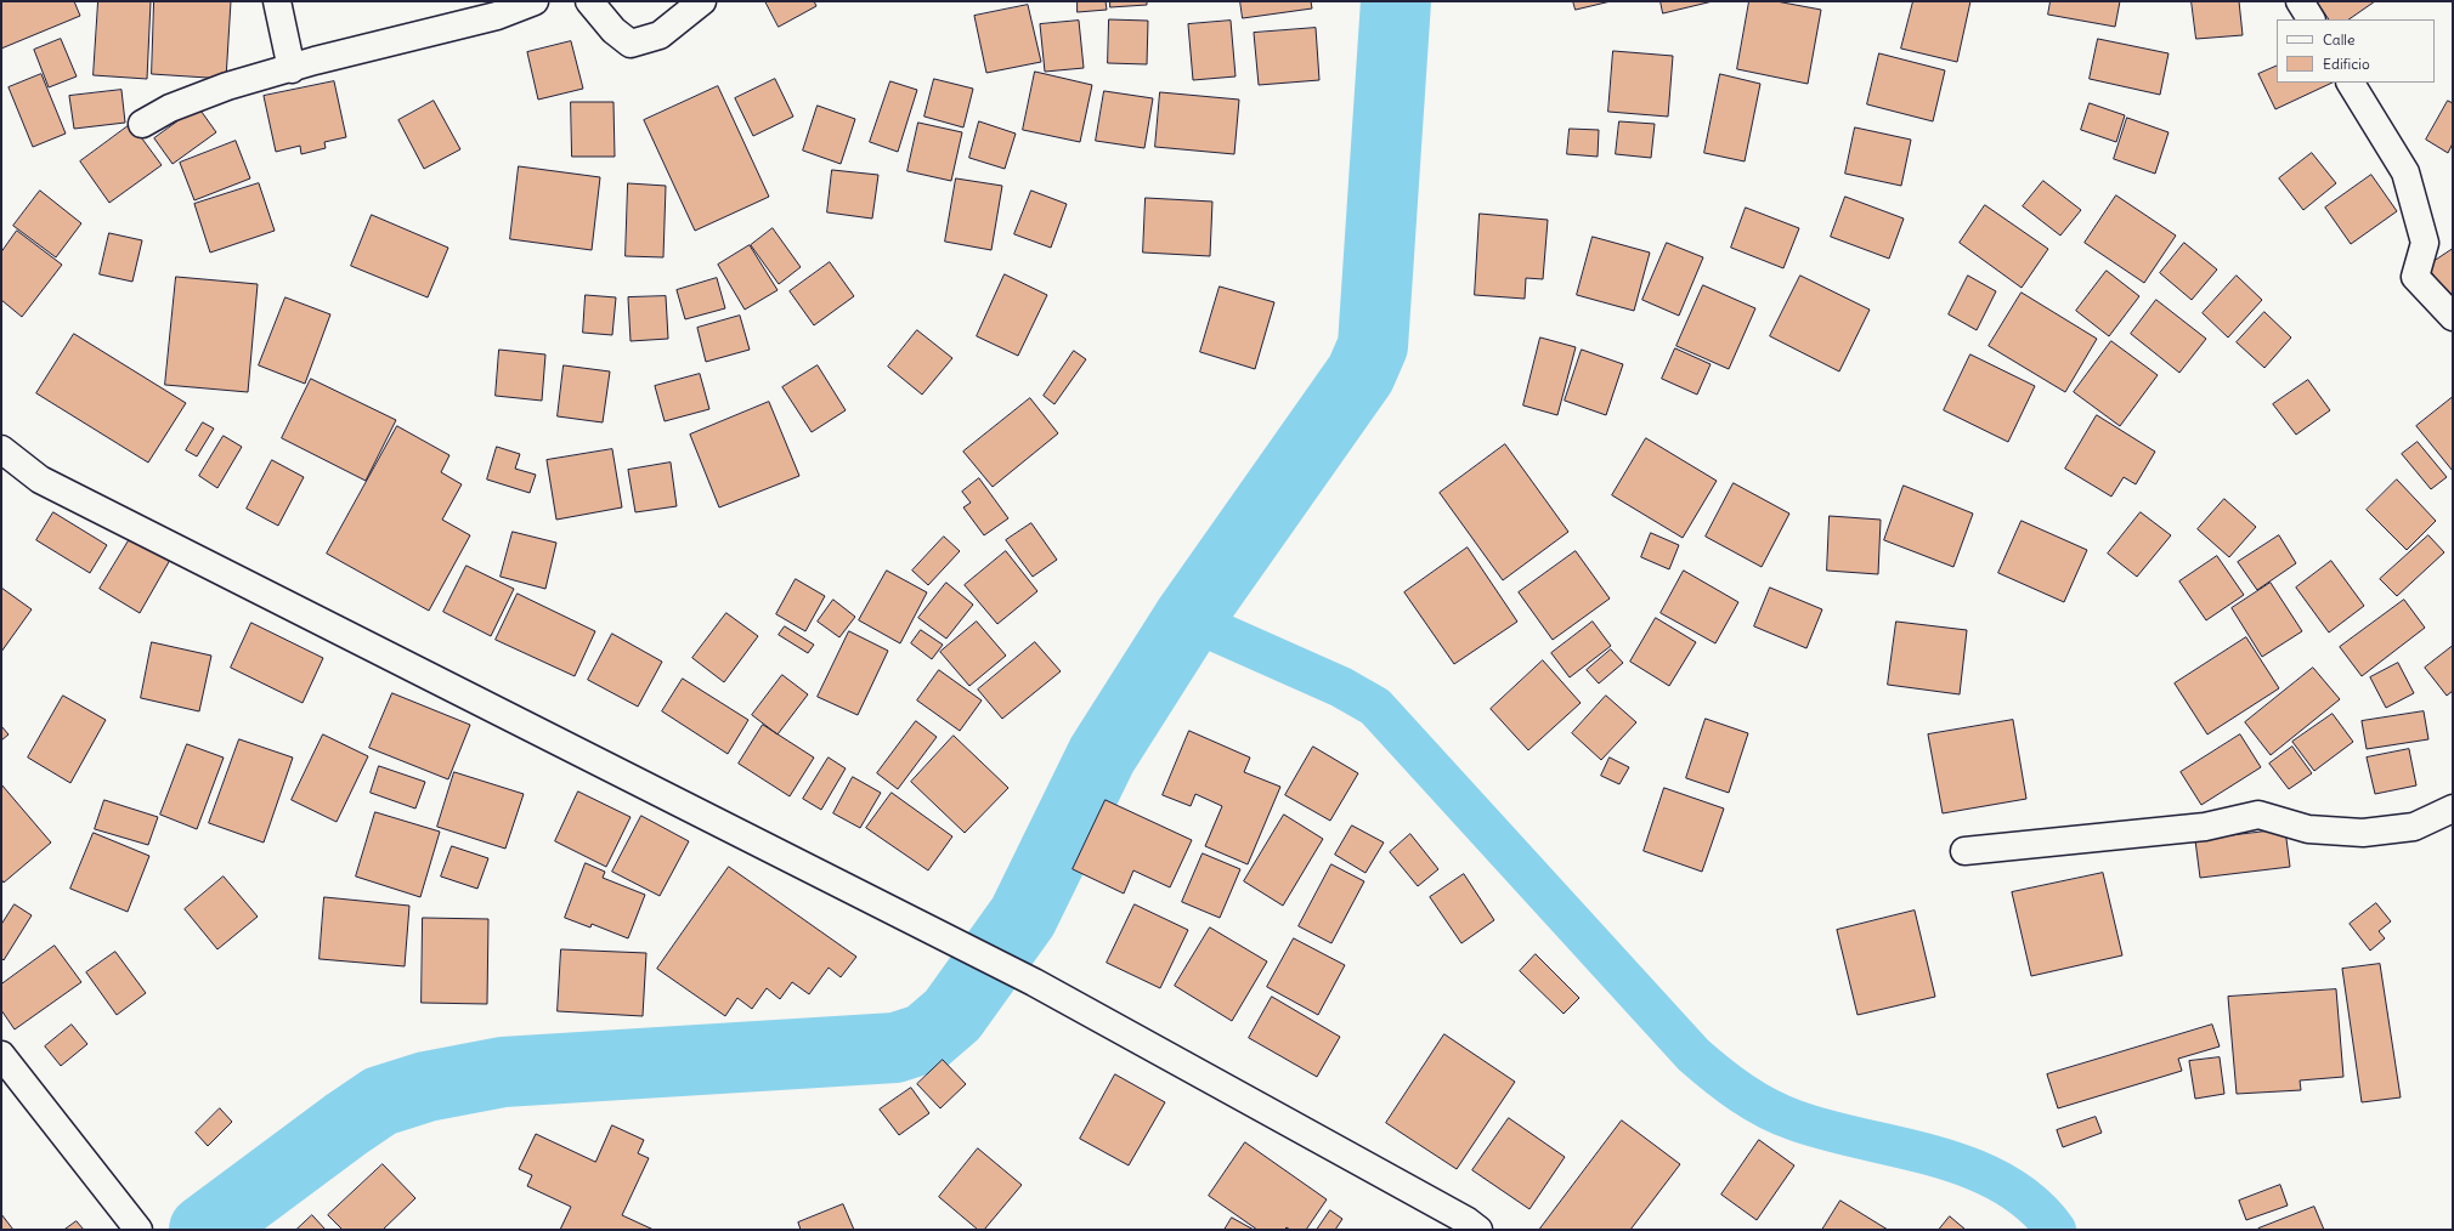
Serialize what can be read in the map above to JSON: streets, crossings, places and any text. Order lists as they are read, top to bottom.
{
  "legend": ["Calle", "Edificio"]
}
